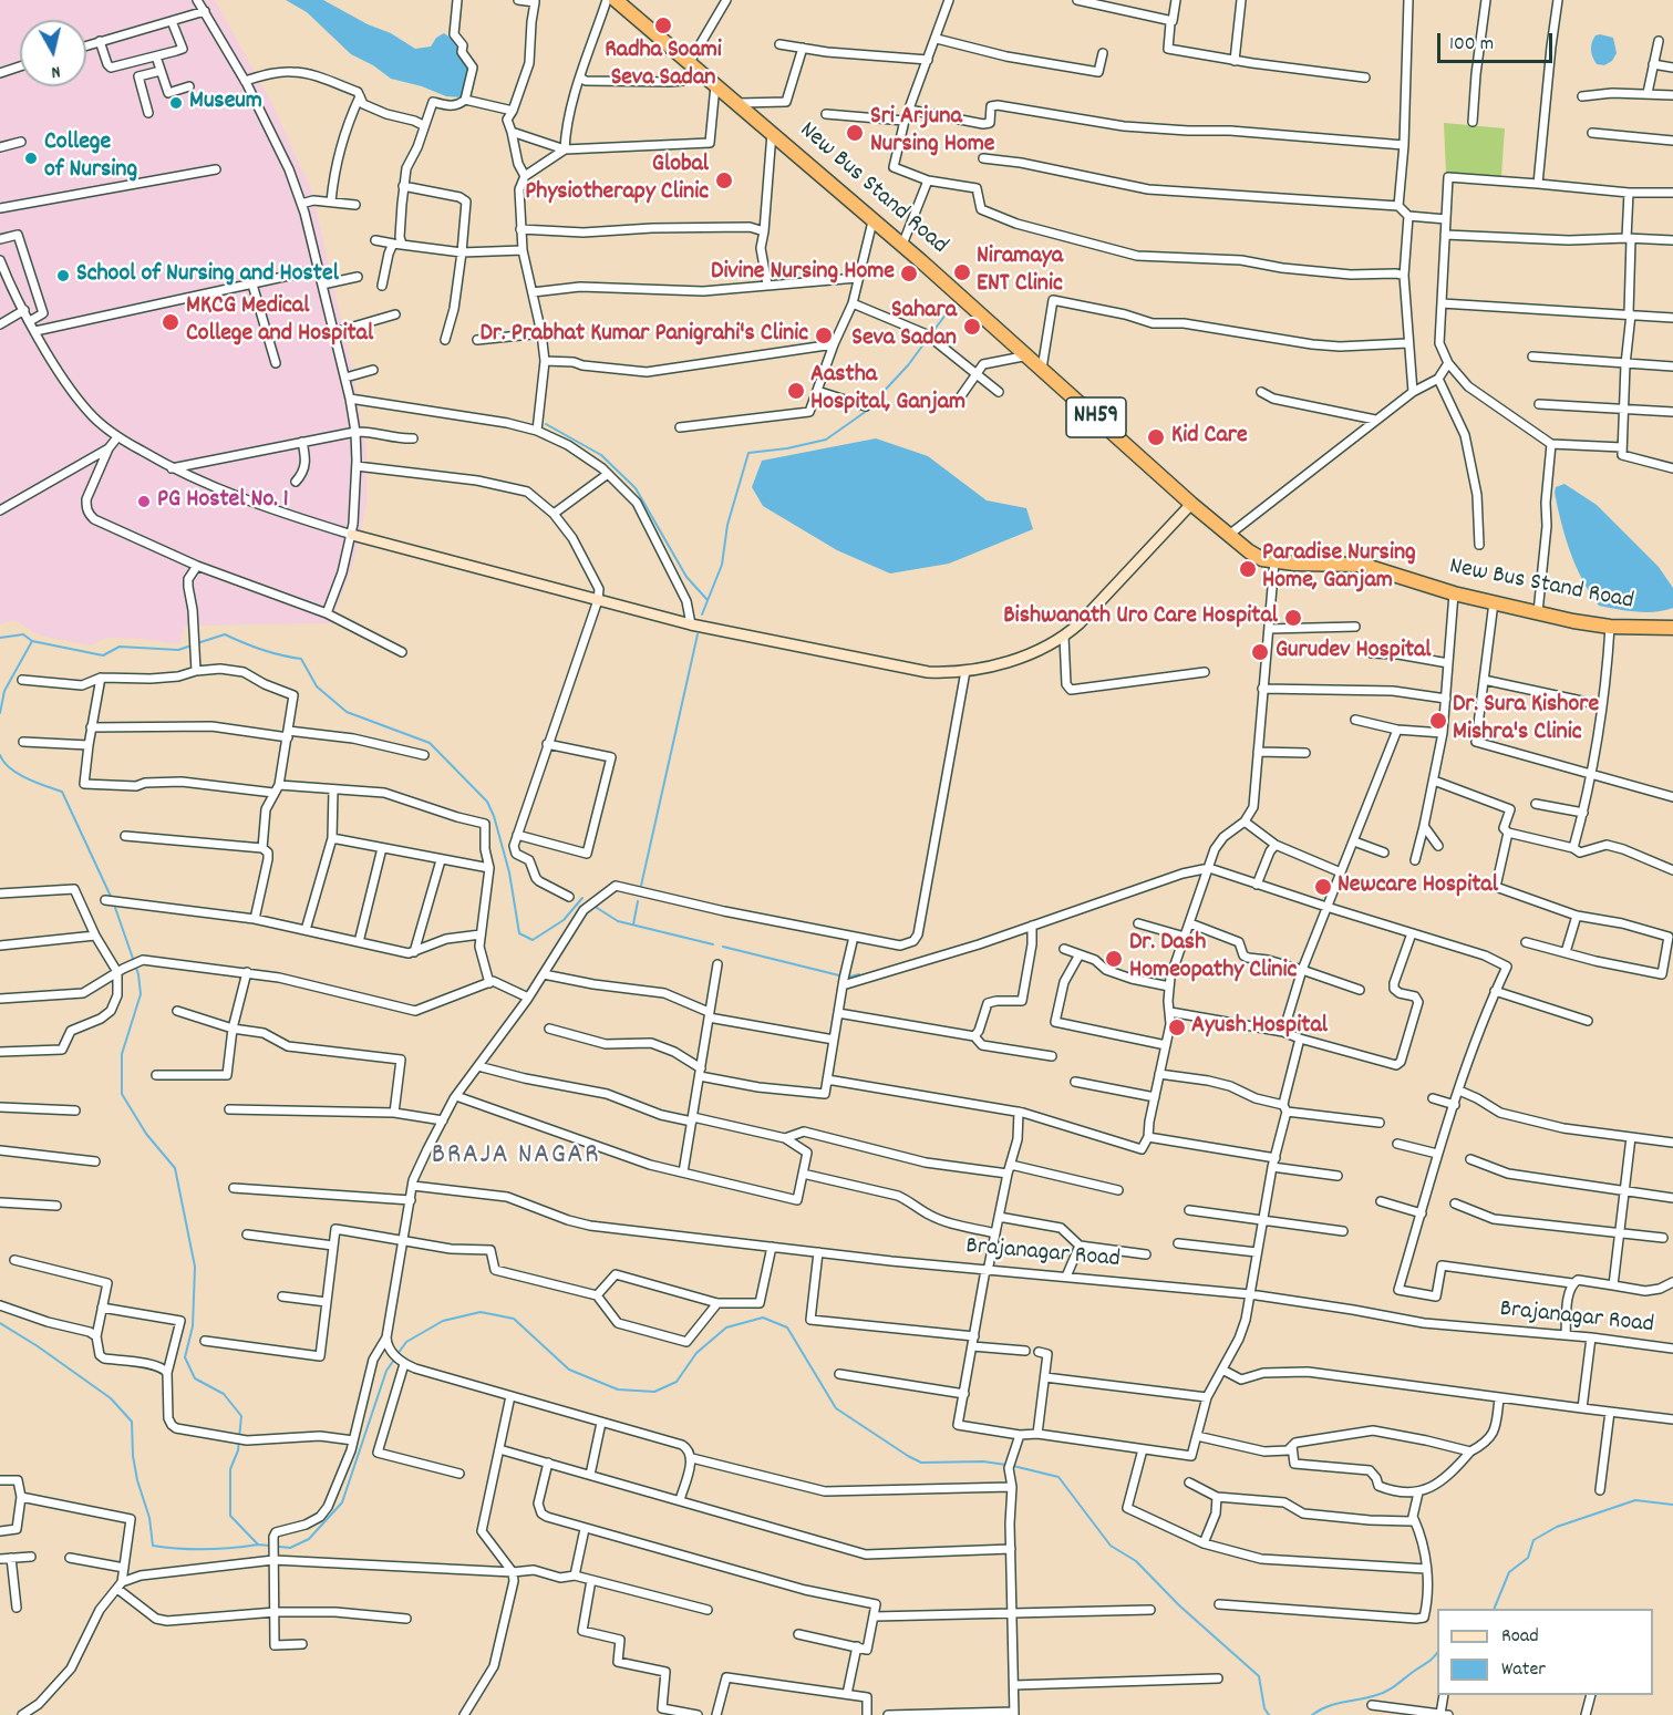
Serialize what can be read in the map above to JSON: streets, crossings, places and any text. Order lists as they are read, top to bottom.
{
  "streets": {
    "highway": ["New Bus Stand Road", "NH59"],
    "street": ["Brajanagar Road"]
  },
  "districts": ["BRAJA NAGAR"],
  "places": [
    "Radha Soami Seva Sadan",
    "Museum",
    "Sri Arjuna Nursing Home",
    "College of Nursing",
    "Global Physiotherapy Clinic",
    "Niramaya ENT Clinic",
    "Divine Nursing Home",
    "School of Nursing and Hostel",
    "MKCG Medical College and Hospital",
    "Sahara Seva Sadan",
    "Dr. Prabhat Kumar Panigrahi's Clinic",
    "Aastha Hospital, Ganjam",
    "Kid Care",
    "PG Hostel No. 1",
    "Paradise Nursing Home, Ganjam",
    "Bishwanath Uro Care Hospital",
    "Gurudev Hospital",
    "Dr. Sura Kishore Mishra's Clinic",
    "Newcare Hospital",
    "Dr. Dash Homeopathy Clinic",
    "Ayush Hospital"
  ],
  "legend": ["Road", "Water"],
  "scale_bar": "100 m",
  "north": "bottom"
}
